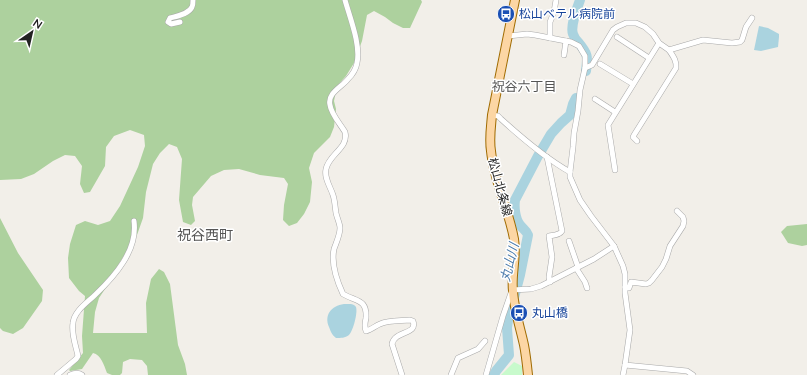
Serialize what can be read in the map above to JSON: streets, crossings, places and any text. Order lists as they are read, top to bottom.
{
  "streets": {
    "main road": ["松山北条線"]
  },
  "districts": ["祝谷六丁目", "祝谷西町"],
  "water": ["丸山川"],
  "places": {
    "bus stop": ["松山ベテル病院前", "丸山橋"]
  },
  "north": "top right"
}
